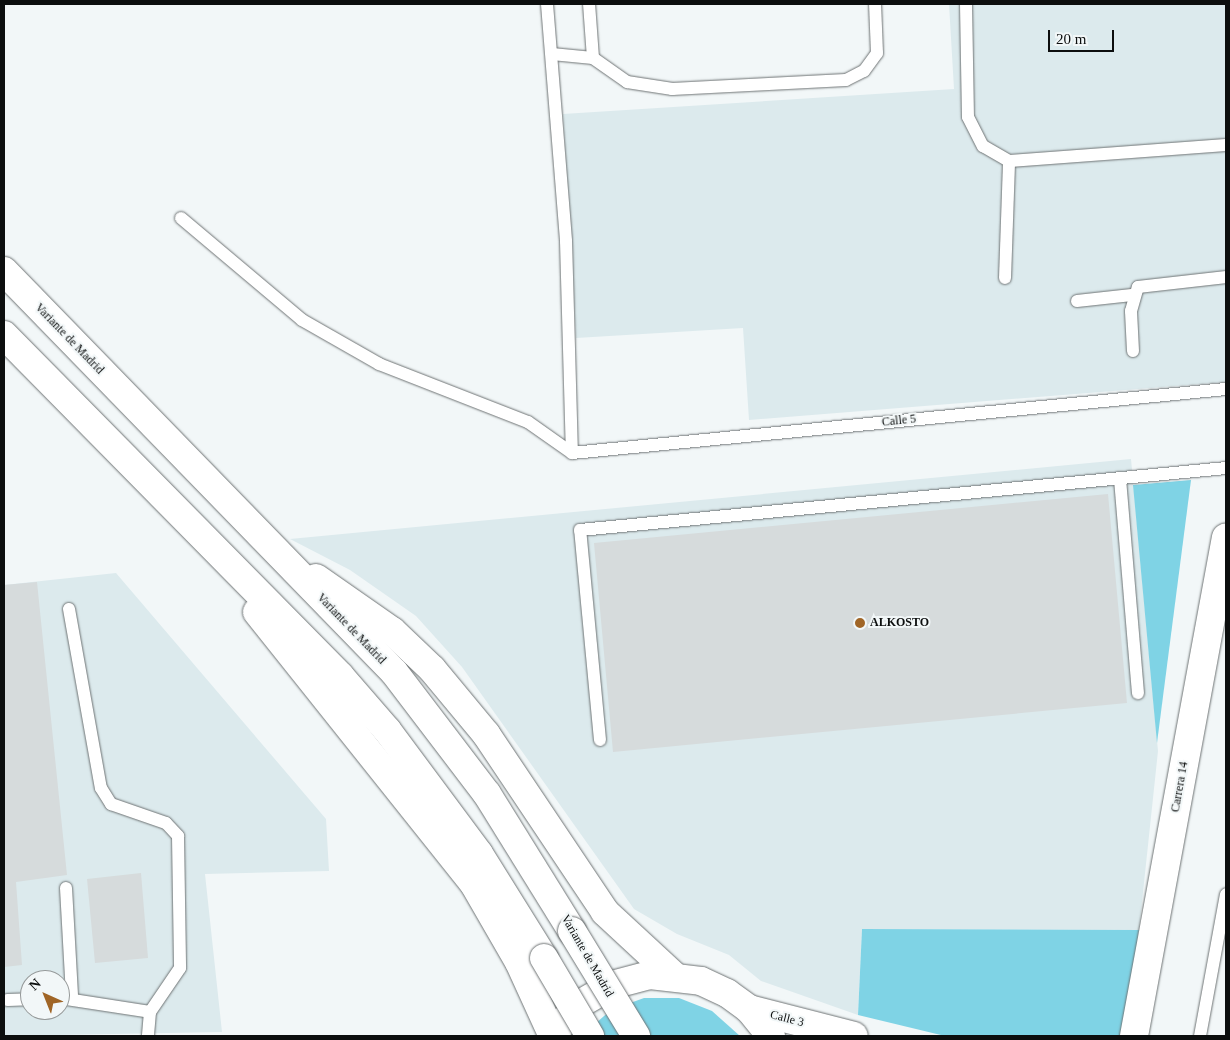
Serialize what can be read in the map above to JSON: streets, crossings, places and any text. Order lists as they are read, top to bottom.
{
  "streets": {
    "main road": ["Variante de Madrid", "Carrera 14", "Calle 3"],
    "lane": ["Calle 5"]
  },
  "places": ["ALKOSTO"],
  "scale_bar": "20 m",
  "north": "top left"
}
